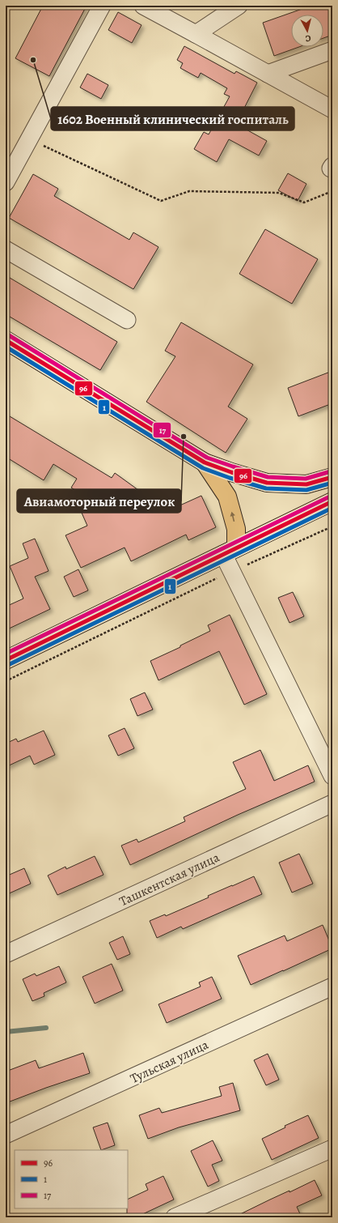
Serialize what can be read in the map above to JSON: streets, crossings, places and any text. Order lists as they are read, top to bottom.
{
  "streets": {
    "street": ["Ташкентская улица", "Тульская улица"]
  },
  "places": ["1602 Военный клинический госпиталь", "Авиамоторный переулок"],
  "lines": ["transit line 17", "transit line 96", "transit line 1"],
  "legend": ["96", "1", "17"],
  "north": "bottom"
}
